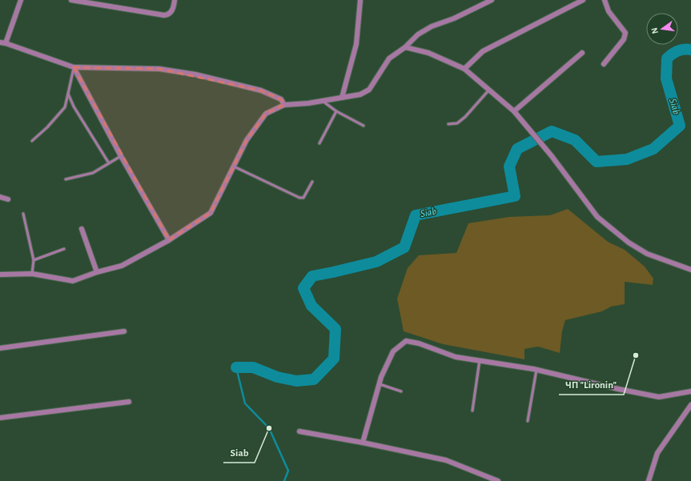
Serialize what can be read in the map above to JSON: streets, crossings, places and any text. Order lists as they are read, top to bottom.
{
  "water": ["Siab"],
  "places": ["ЧП \"Lironin\"", "Siab"],
  "north": "left"
}
